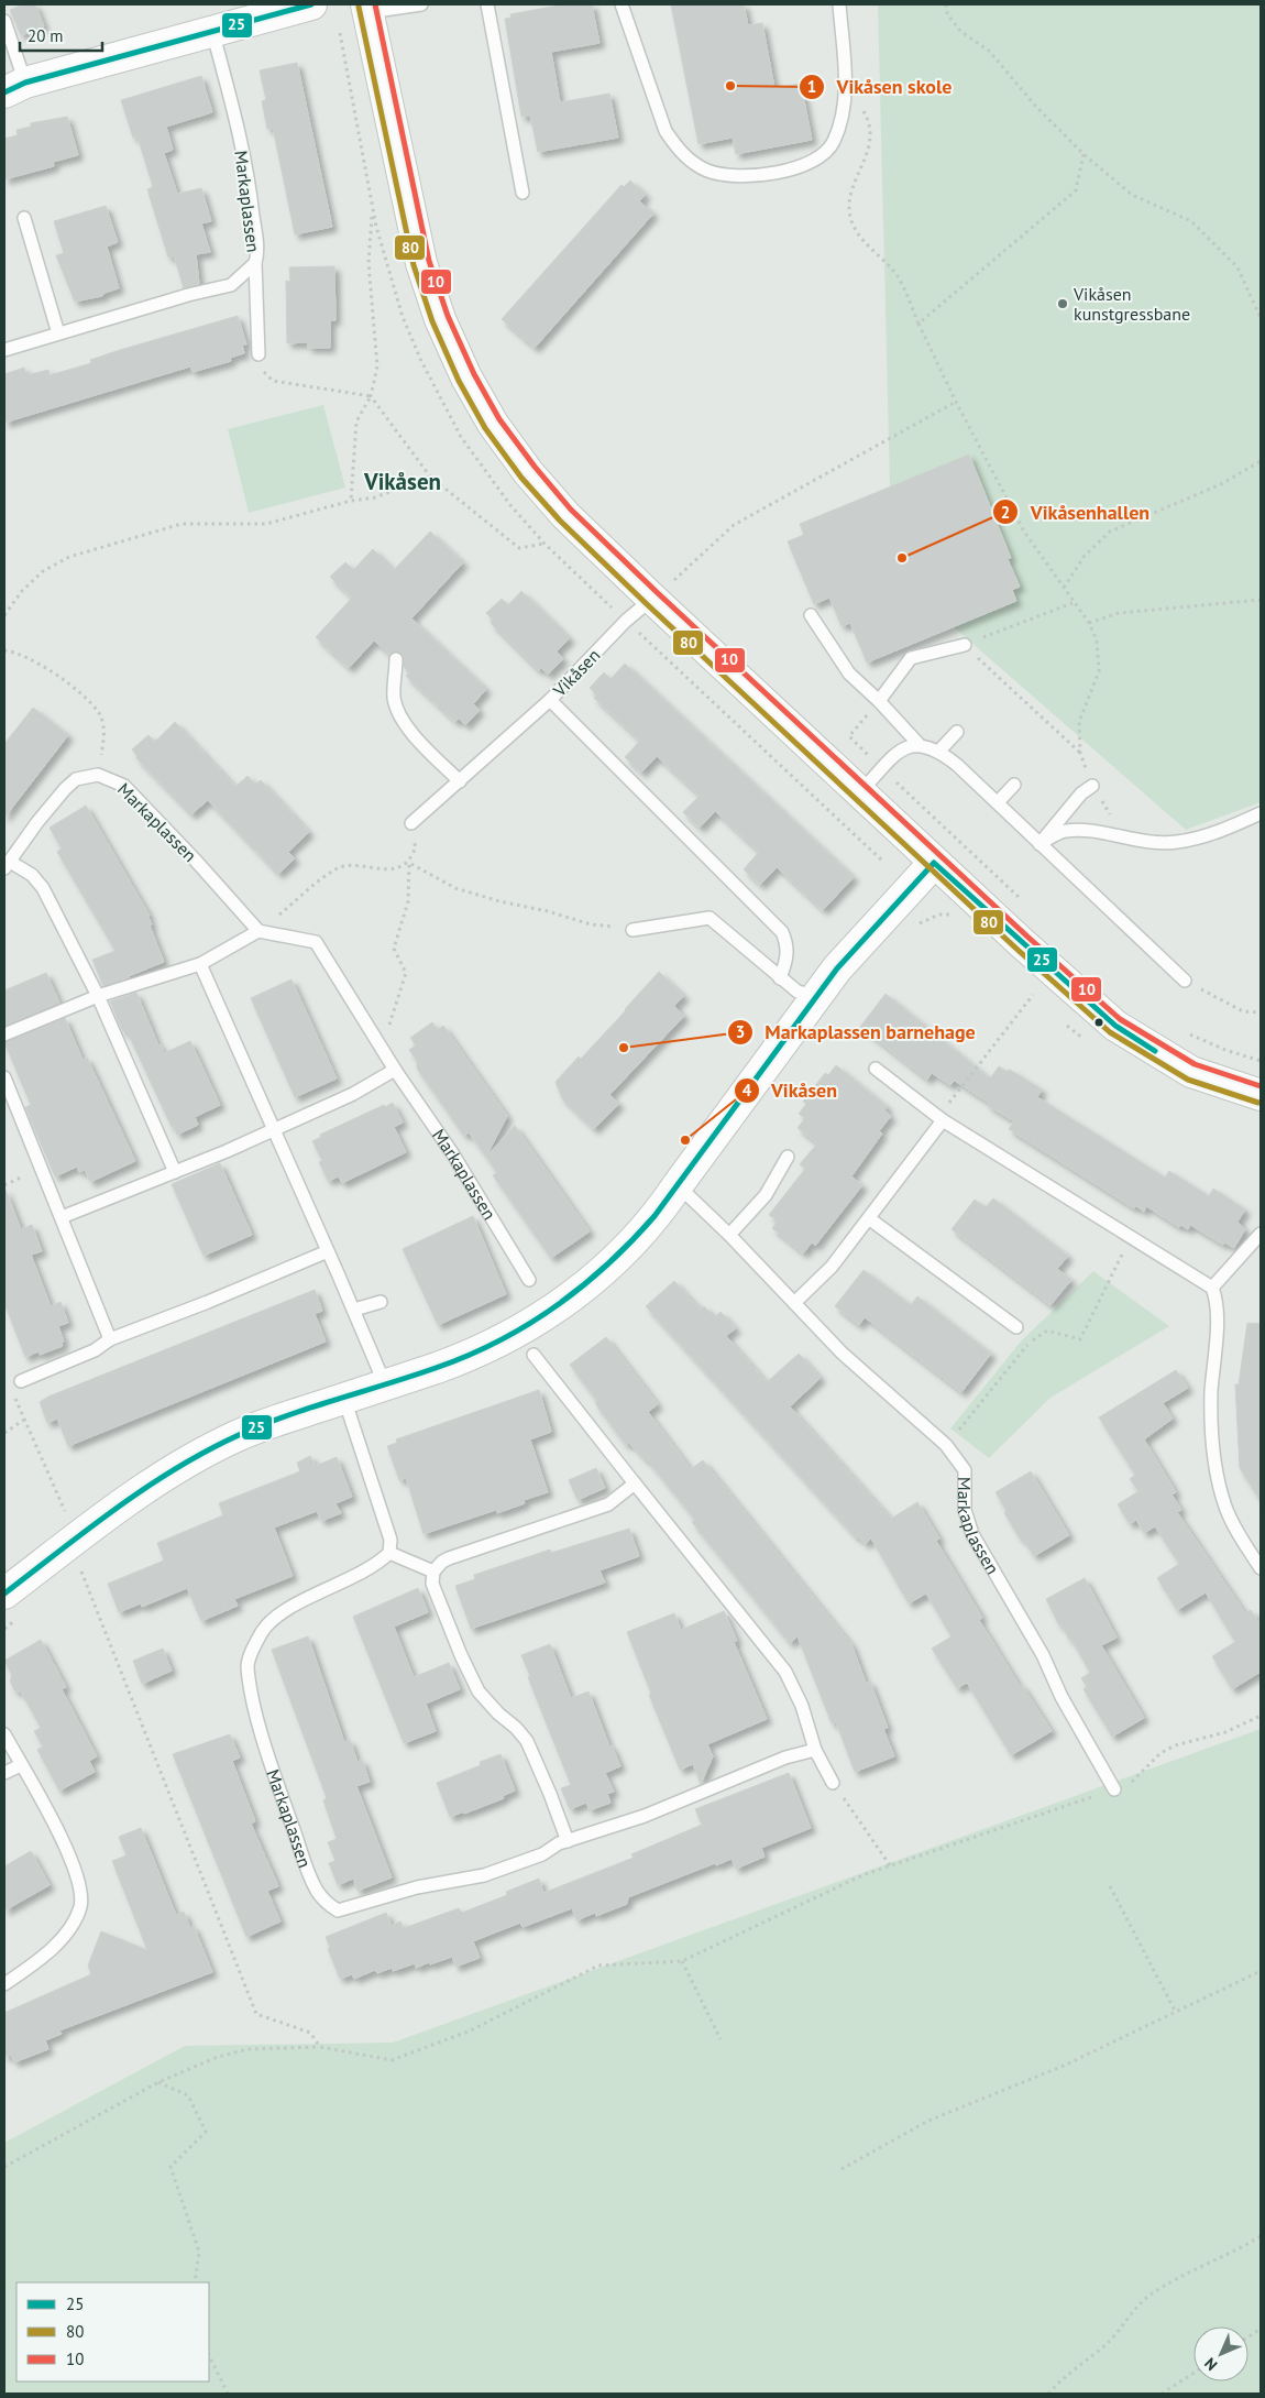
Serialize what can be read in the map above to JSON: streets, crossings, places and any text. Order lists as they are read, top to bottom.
{
  "streets": {
    "lane": ["Markaplassen", "Vikåsen"]
  },
  "districts": ["Vikåsen"],
  "places": [
    "Vikåsen skole",
    "Vikåsen kunstgressbane",
    "Vikåsenhallen",
    "Markaplassen barnehage",
    "Vikåsen"
  ],
  "lines": ["transit line 25", "transit line 10", "transit line 80"],
  "legend": ["25", "80", "10"],
  "scale_bar": "20 m",
  "north": "bottom left"
}
